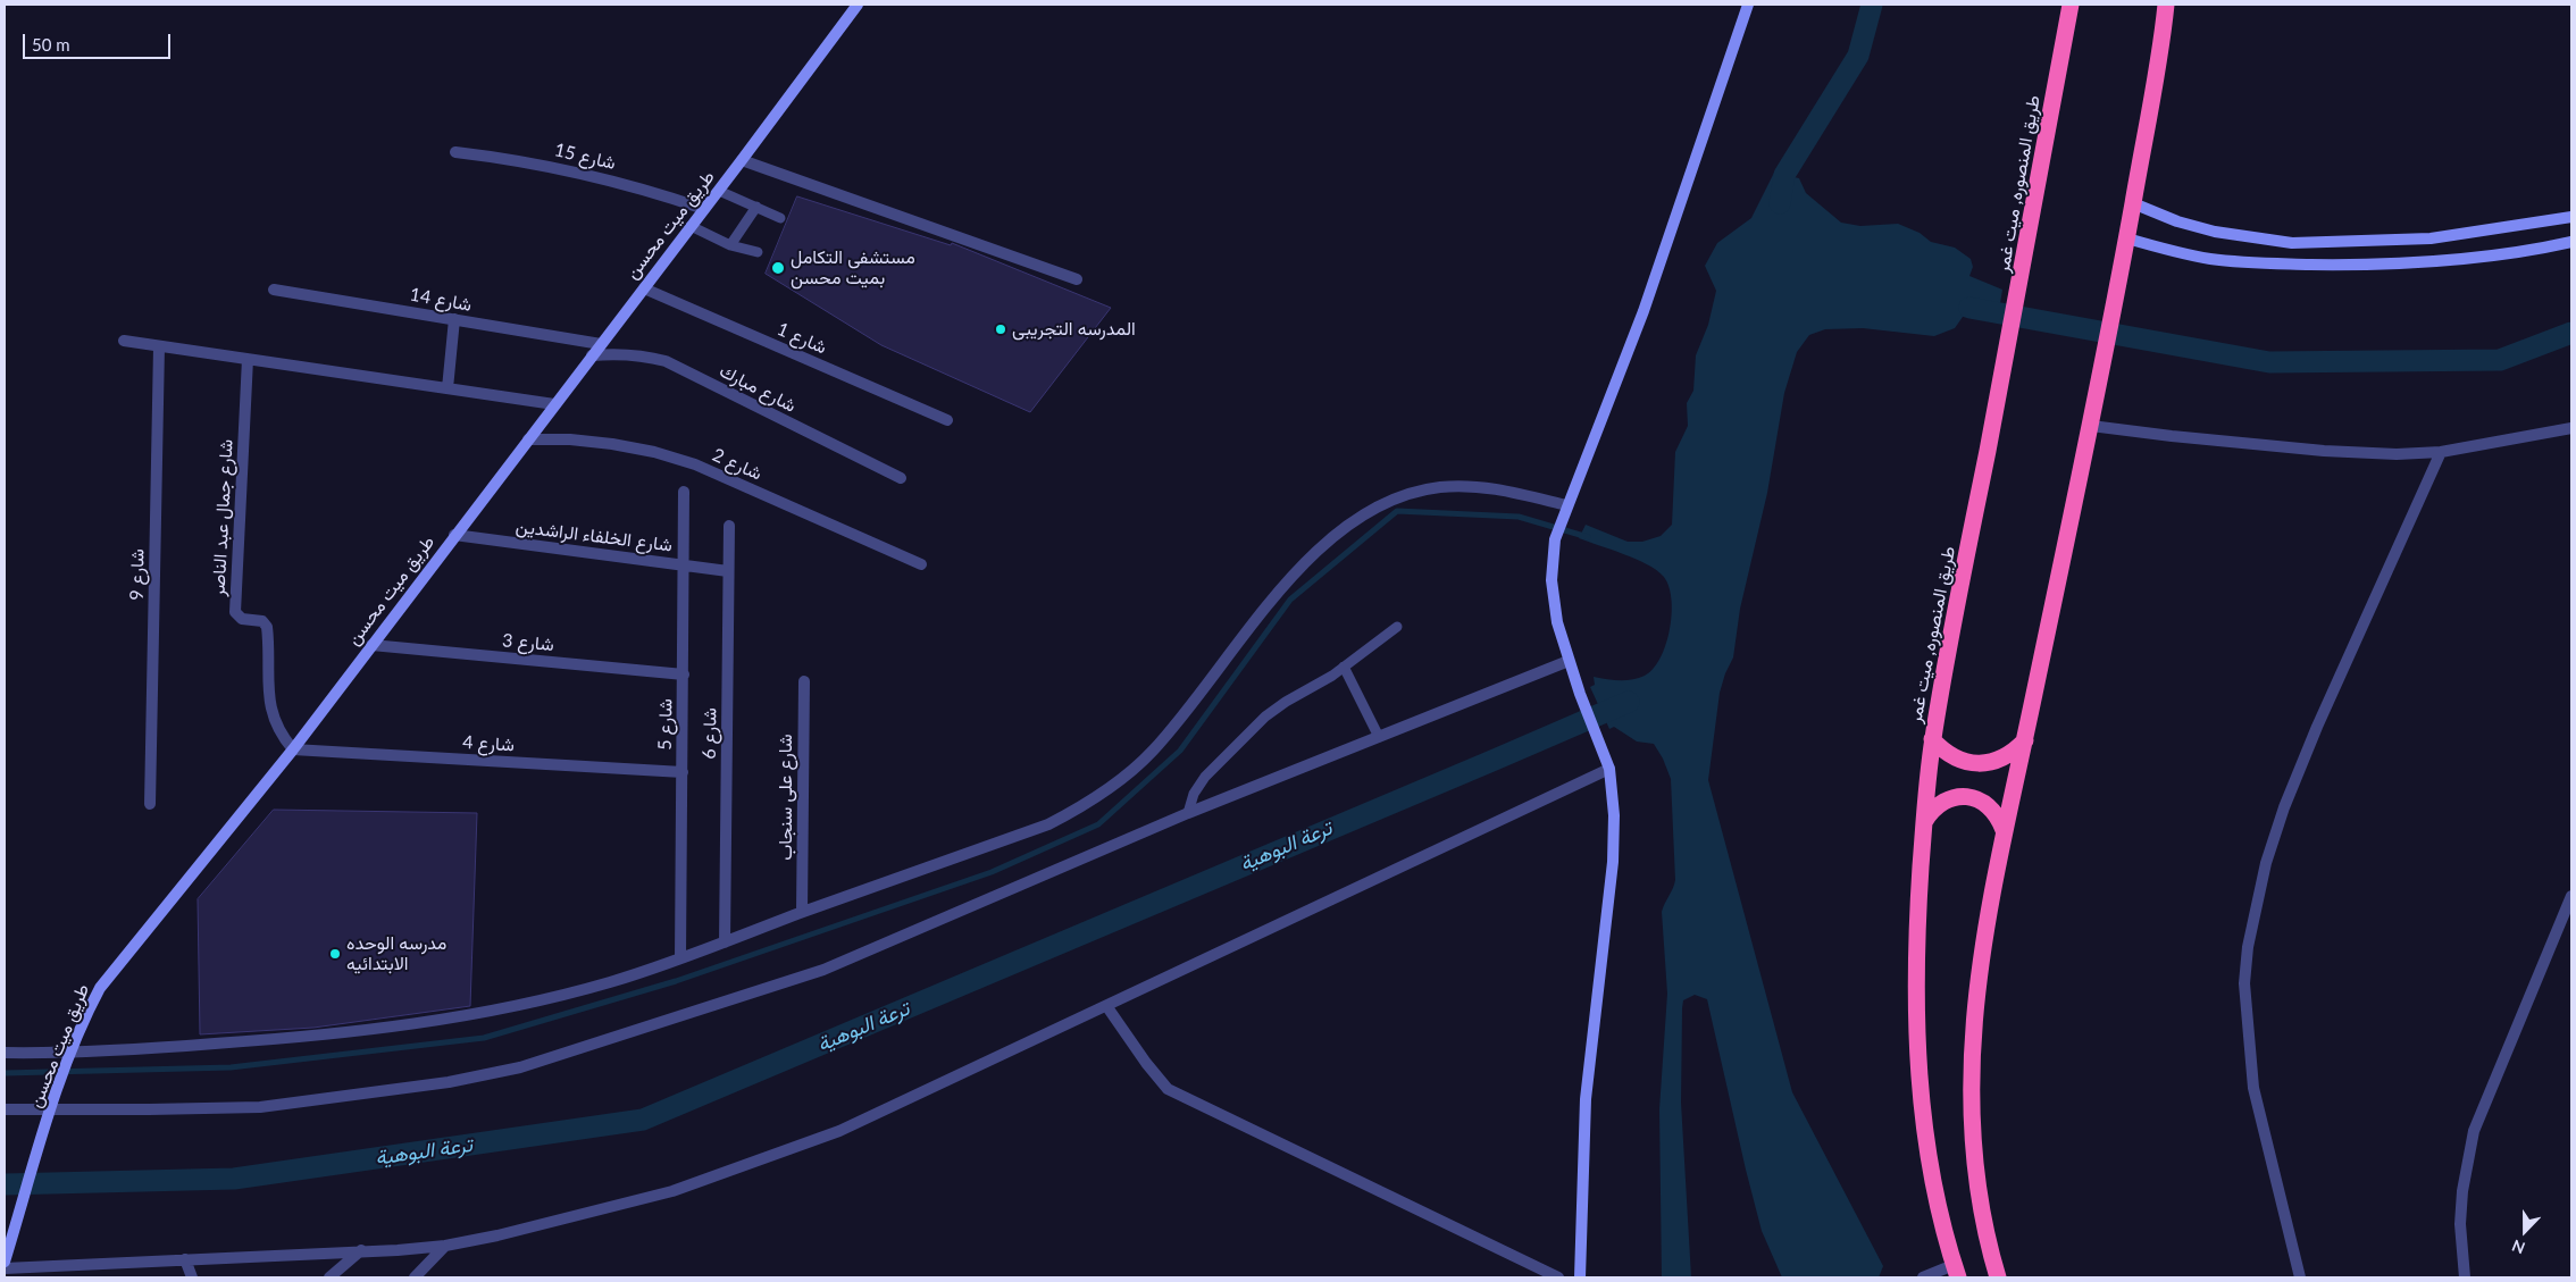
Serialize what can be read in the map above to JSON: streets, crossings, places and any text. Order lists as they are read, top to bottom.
{
  "streets": {
    "highway": ["طريق المنصوره, ميت غمر"],
    "main road": ["طريق ميت محسن"],
    "street": [
      "شارع 15",
      "شارع 14",
      "شارع 1",
      "شارع مبارك",
      "شارع 2",
      "شارع جمال عبد الناصر",
      "شارع الخلفاء الراشدين",
      "شارع 9",
      "شارع 3",
      "شارع 5",
      "شارع 6",
      "شارع 4",
      "شارع على سنجاب"
    ]
  },
  "crossings": [
    ["شارع 15", "طريق ميت محسن"],
    ["طريق ميت محسن", "شارع 14"],
    ["طريق ميت محسن", "شارع 1"],
    ["طريق ميت محسن", "شارع مبارك"],
    ["طريق ميت محسن", "شارع 2"],
    ["طريق ميت محسن", "شارع جمال عبد الناصر"],
    ["طريق ميت محسن", "شارع الخلفاء الراشدين"],
    ["طريق ميت محسن", "شارع 3"],
    ["طريق ميت محسن", "شارع 4"],
    ["شارع جمال عبد الناصر", "شارع 4"],
    ["شارع الخلفاء الراشدين", "شارع 5"],
    ["شارع الخلفاء الراشدين", "شارع 6"],
    ["شارع 3", "شارع 5"],
    ["شارع 5", "شارع 4"]
  ],
  "water": ["ترعة البوهية"],
  "places": ["مستشفى التكامل بميت محسن", "المدرسه التجريبى", "مدرسه الوحده الابتدائيه"],
  "scale_bar": "50 m",
  "north": "bottom"
}
